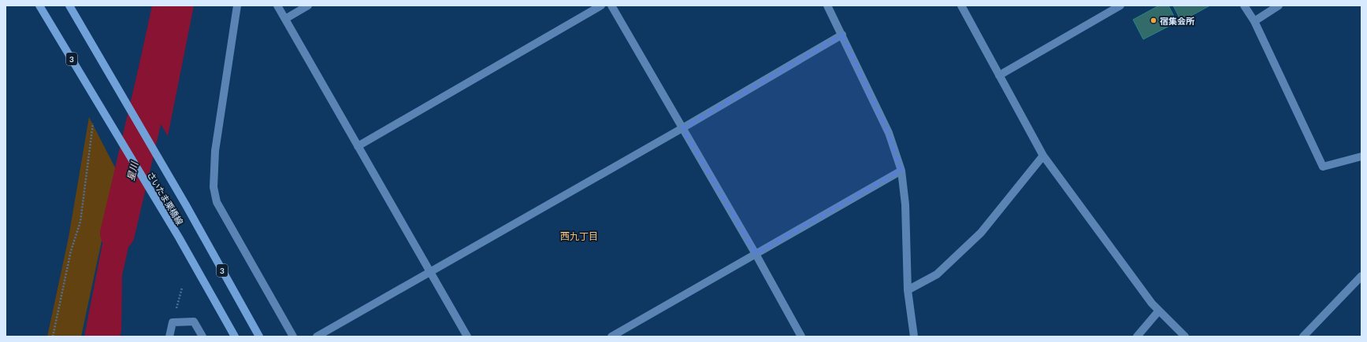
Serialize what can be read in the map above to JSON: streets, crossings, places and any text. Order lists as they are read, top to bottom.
{
  "streets": {
    "main road": ["3", "さいたま栗橋線"]
  },
  "districts": ["西九丁目"],
  "water": ["星川"],
  "places": ["宿集会所"]
}
